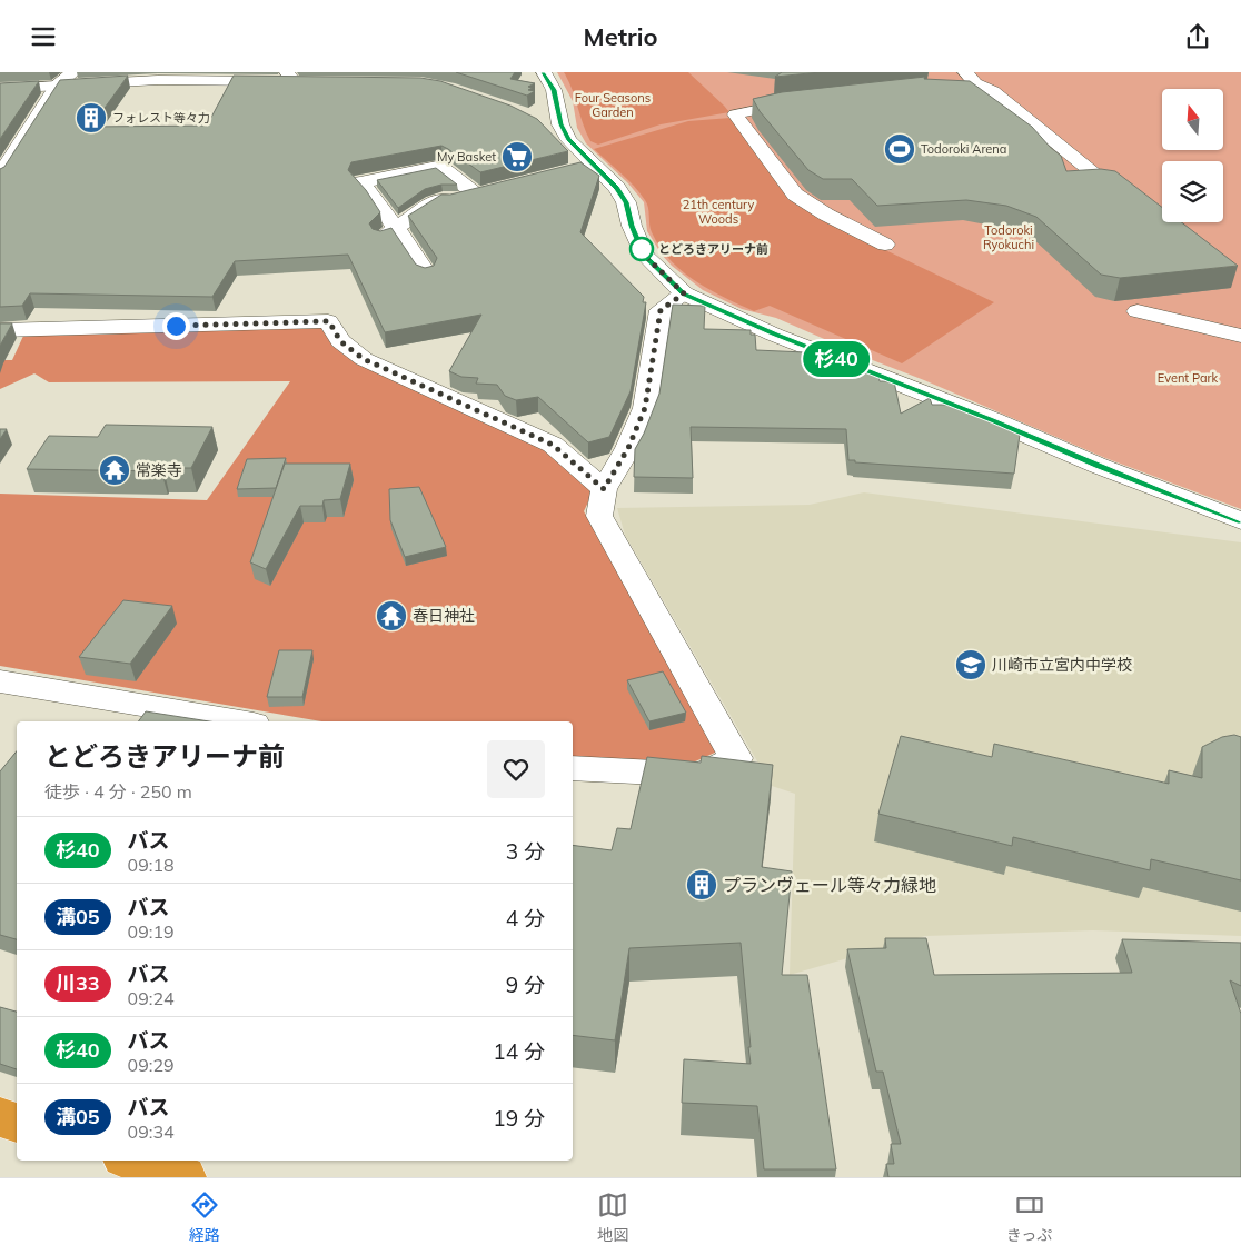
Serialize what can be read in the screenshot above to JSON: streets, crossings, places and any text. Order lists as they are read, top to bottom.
{
  "parks": [
    "Four Seasons Garden",
    "21th century Woods",
    "Todoroki Ryokuchi",
    "Event Park"
  ],
  "places": {
    "building": ["フォレスト等々力", "プランヴェール等々力緑地"],
    "sports": ["Todoroki Arena"],
    "supermarket": ["My Basket"],
    "other": ["とどろきアリーナ前"],
    "temple": ["常楽寺", "春日神社"],
    "school or university": ["川崎市立宮内中学校"]
  },
  "lines": ["bus line 杉40"],
  "north": "top",
  "page": {
    "header": "Metrio",
    "on_map": "杉40",
    "heading": ["とどろきアリーナ前", "徒歩 · 4 分 · 250 m"],
    "list": [
      {
        "mark": "杉40",
        "name": "バス",
        "note": "09:18",
        "value": "3 分"
      },
      {
        "mark": "溝05",
        "name": "バス",
        "note": "09:19",
        "value": "4 分"
      },
      {
        "mark": "川33",
        "name": "バス",
        "note": "09:24",
        "value": "9 分"
      },
      {
        "mark": "杉40",
        "name": "バス",
        "note": "09:29",
        "value": "14 分"
      },
      {
        "mark": "溝05",
        "name": "バス",
        "note": "09:34",
        "value": "19 分"
      }
    ],
    "tabs": ["経路", "地図", "きっぷ"]
  }
}
